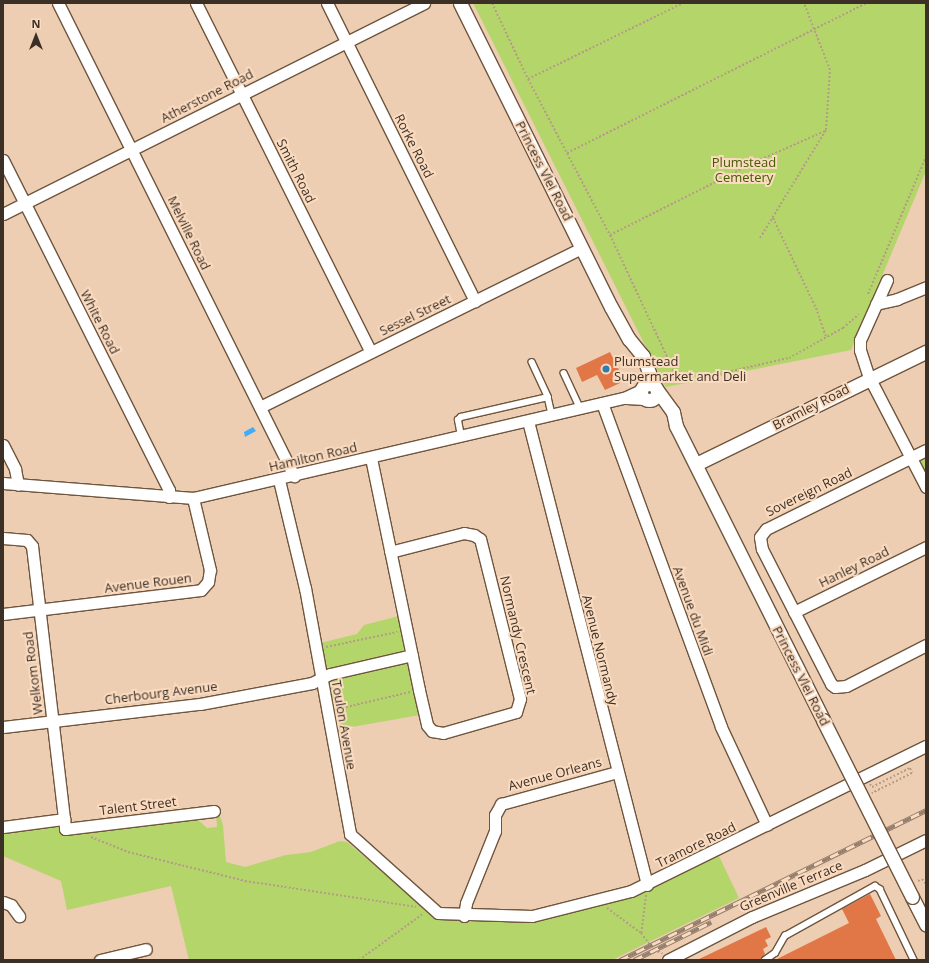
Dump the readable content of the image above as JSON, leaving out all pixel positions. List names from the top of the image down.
{
  "streets": {
    "street": [
      "Atherstone Road",
      "Rorke Road",
      "Smith Road",
      "Princess Vlei Road",
      "Melville Road",
      "Sessel Street",
      "White Road",
      "Bramley Road",
      "Hamilton Road",
      "Sovereign Road",
      "Hanley Road",
      "Avenue Rouen",
      "Avenue du Midi",
      "Normandy Crescent",
      "Avenue Normandy",
      "Welkom Road",
      "Cherbourg Avenue",
      "Toulon Avenue",
      "Avenue Orleans",
      "Talent Street",
      "Tramore Road",
      "Greenville Terrace"
    ]
  },
  "crossings": [
    ["Atherstone Road", "Rorke Road"],
    ["Atherstone Road", "Smith Road"],
    ["Atherstone Road", "Melville Road"],
    ["Atherstone Road", "White Road"],
    ["Rorke Road", "Sessel Street"],
    ["Smith Road", "Sessel Street"],
    ["Princess Vlei Road", "Sessel Street"],
    ["Princess Vlei Road", "Bramley Road"],
    ["Princess Vlei Road", "Hamilton Road"],
    ["Melville Road", "Sessel Street"],
    ["Melville Road", "Hamilton Road"],
    ["White Road", "Hamilton Road"],
    ["Hamilton Road", "Avenue Rouen"],
    ["Hamilton Road", "Avenue du Midi"],
    ["Hamilton Road", "Normandy Crescent"],
    ["Hamilton Road", "Avenue Normandy"],
    ["Hamilton Road", "Toulon Avenue"],
    ["Sovereign Road", "Hanley Road"],
    ["Avenue Rouen", "Welkom Road"],
    ["Avenue du Midi", "Tramore Road"],
    ["Avenue Normandy", "Avenue Orleans"],
    ["Avenue Normandy", "Tramore Road"],
    ["Welkom Road", "Cherbourg Avenue"],
    ["Welkom Road", "Talent Street"],
    ["Cherbourg Avenue", "Toulon Avenue"],
    ["Toulon Avenue", "Avenue Orleans"],
    ["Toulon Avenue", "Tramore Road"],
    ["Avenue Orleans", "Tramore Road"]
  ],
  "parks": ["Plumstead Cemetery"],
  "places": ["Plumstead Supermarket and Deli"],
  "north": "top"
}
